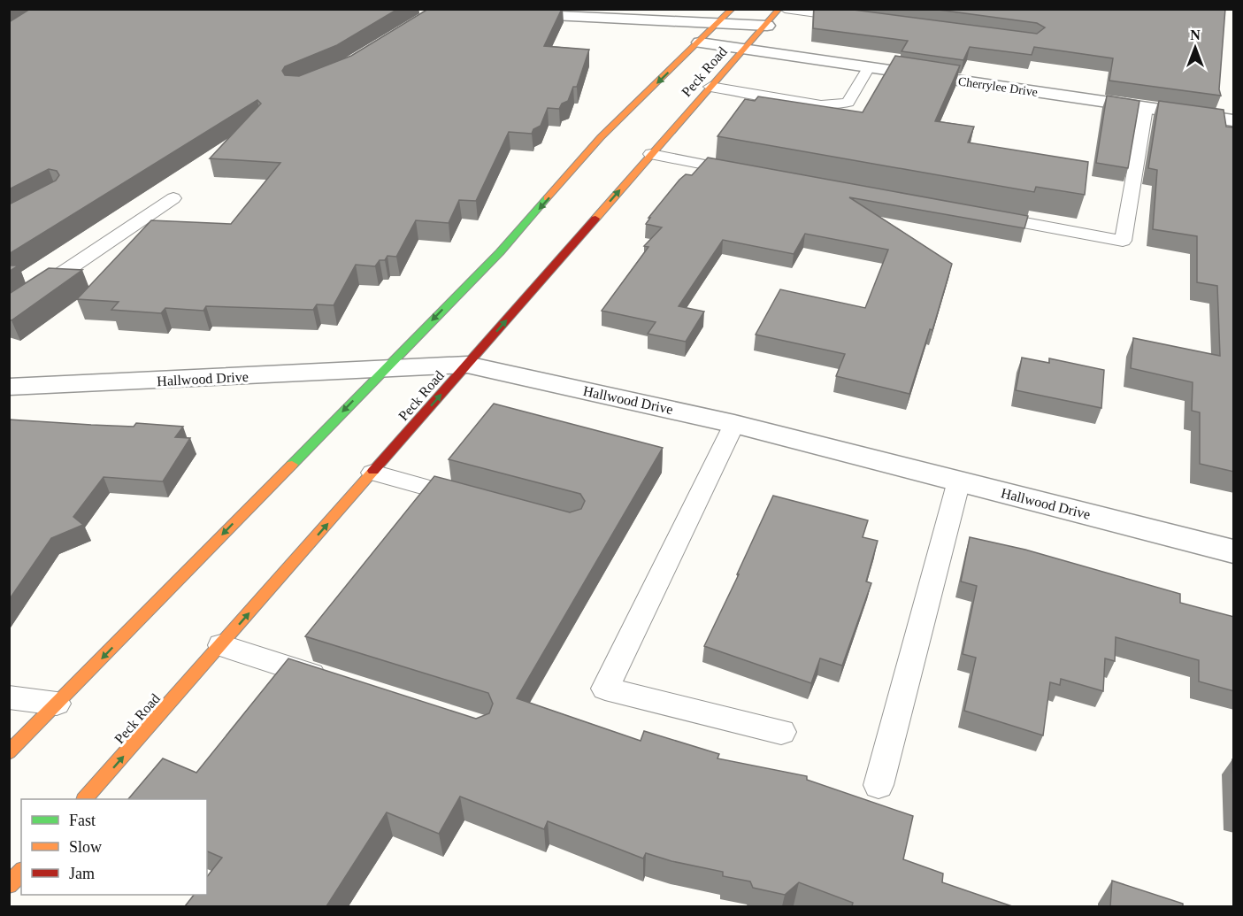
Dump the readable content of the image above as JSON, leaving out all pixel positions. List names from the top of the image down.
{
  "streets": {
    "main road": ["Peck Road"],
    "street": ["Cherrylee Drive", "Hallwood Drive"]
  },
  "crossings": [
    ["Peck Road", "Cherrylee Drive"],
    ["Peck Road", "Hallwood Drive"]
  ],
  "legend": ["Fast", "Slow", "Jam"],
  "north": "top"
}
